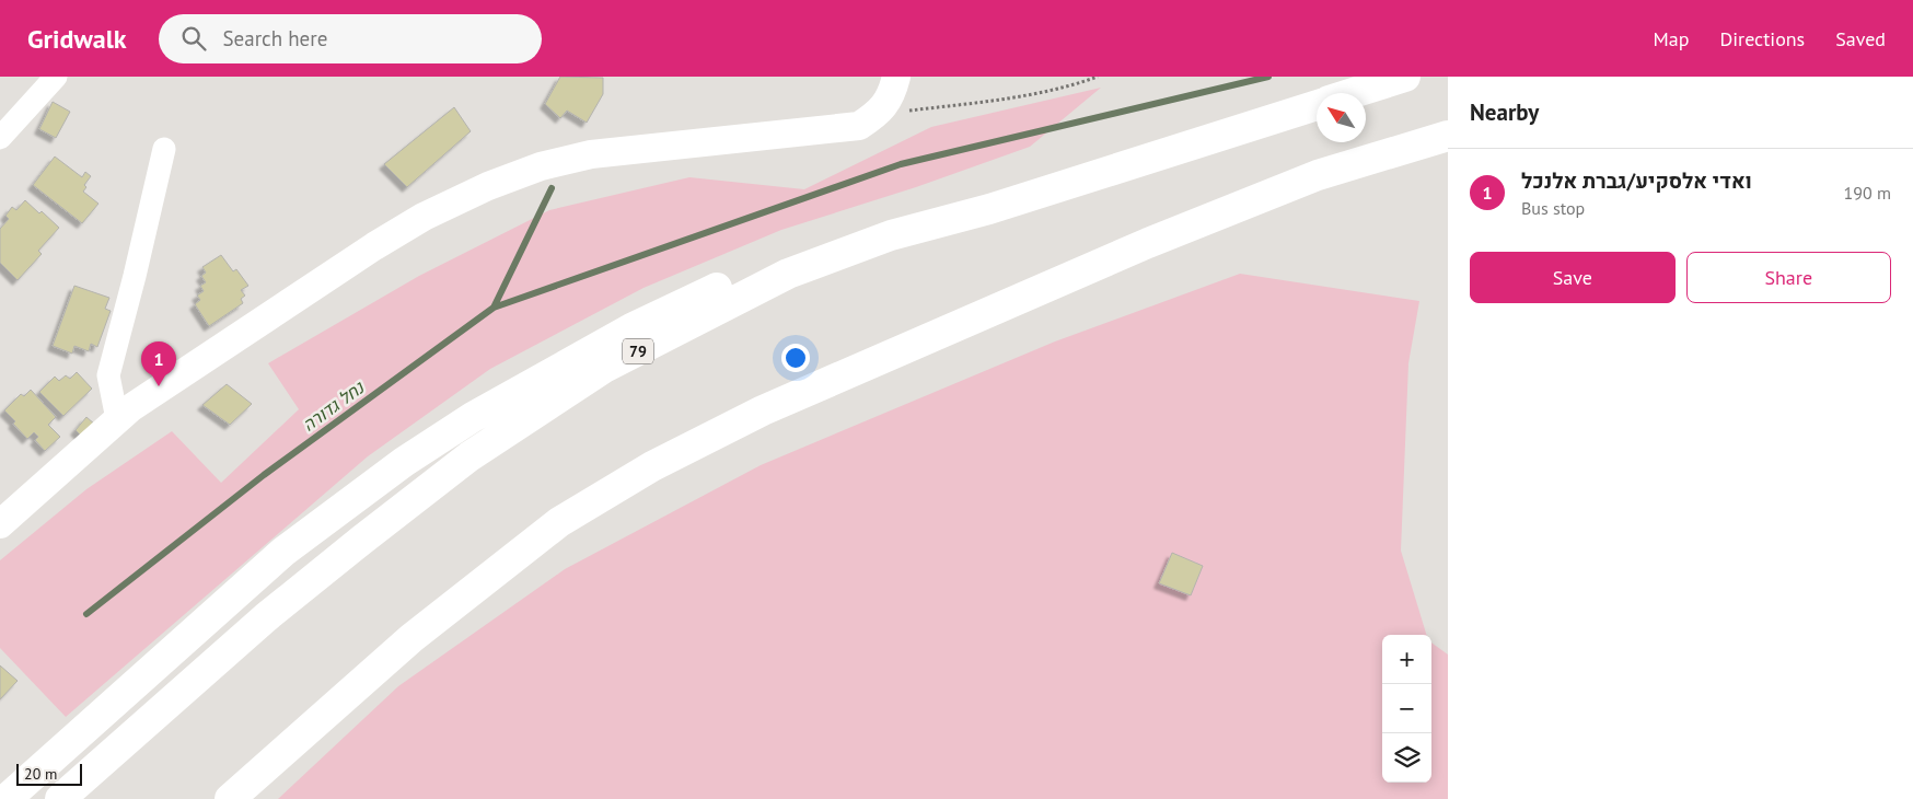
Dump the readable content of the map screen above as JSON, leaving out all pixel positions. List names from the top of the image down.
{
  "streets": {
    "highway": ["79"]
  },
  "water": ["נחל גדורה"],
  "scale_bar": "20 m",
  "north": "top left",
  "page": {
    "header": "Gridwalk",
    "search": "Search here",
    "nav": ["Map", "Directions", "Saved"],
    "heading": "Nearby",
    "list": [
      {
        "mark": "1",
        "name": "ואדי אלסקיע/גברת אלנכל",
        "note": "Bus stop",
        "value": "190 m"
      }
    ],
    "buttons": ["Save", "Share"],
    "pins": "1",
    "map_buttons": ["+", "−"],
    "scale": "20 m"
  }
}
